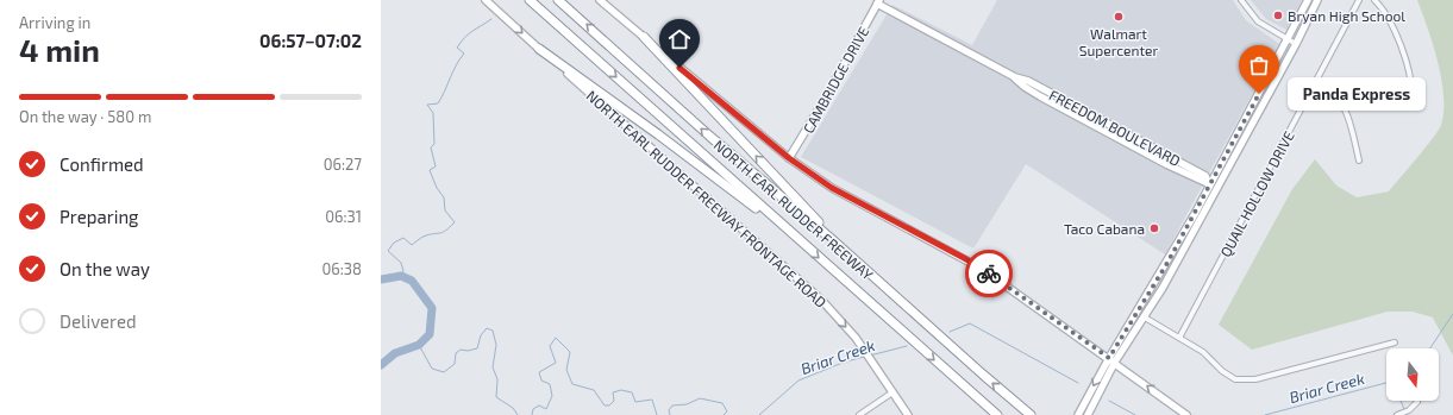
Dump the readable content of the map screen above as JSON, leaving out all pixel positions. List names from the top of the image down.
{
  "streets": {
    "highway": ["NORTH EARL RUDDER FREEWAY"],
    "main road": ["CAMBRIDGE DRIVE", "FREEDOM BOULEVARD", "NORTH EARL RUDDER FREEWAY FRONTAGE ROAD"],
    "street": ["QUAIL HOLLOW DRIVE"]
  },
  "crossings": [
    ["CAMBRIDGE DRIVE", "FREEDOM BOULEVARD"]
  ],
  "one_way": ["NORTH EARL RUDDER FREEWAY FRONTAGE ROAD"],
  "water": ["Briar Creek"],
  "places": [
    "Bryan High School",
    "Walmart Supercenter",
    "Panda Express",
    "Taco Cabana"
  ],
  "north": "bottom",
  "page": {
    "heading": ["4 min", "Arriving in", "06:57–07:02"],
    "bubble": "Panda Express",
    "bar": "On the way · 580 m",
    "list": [
      ["Confirmed", "06:27"],
      ["Preparing", "06:31"],
      ["On the way", "06:38"],
      "Delivered"
    ]
  }
}
